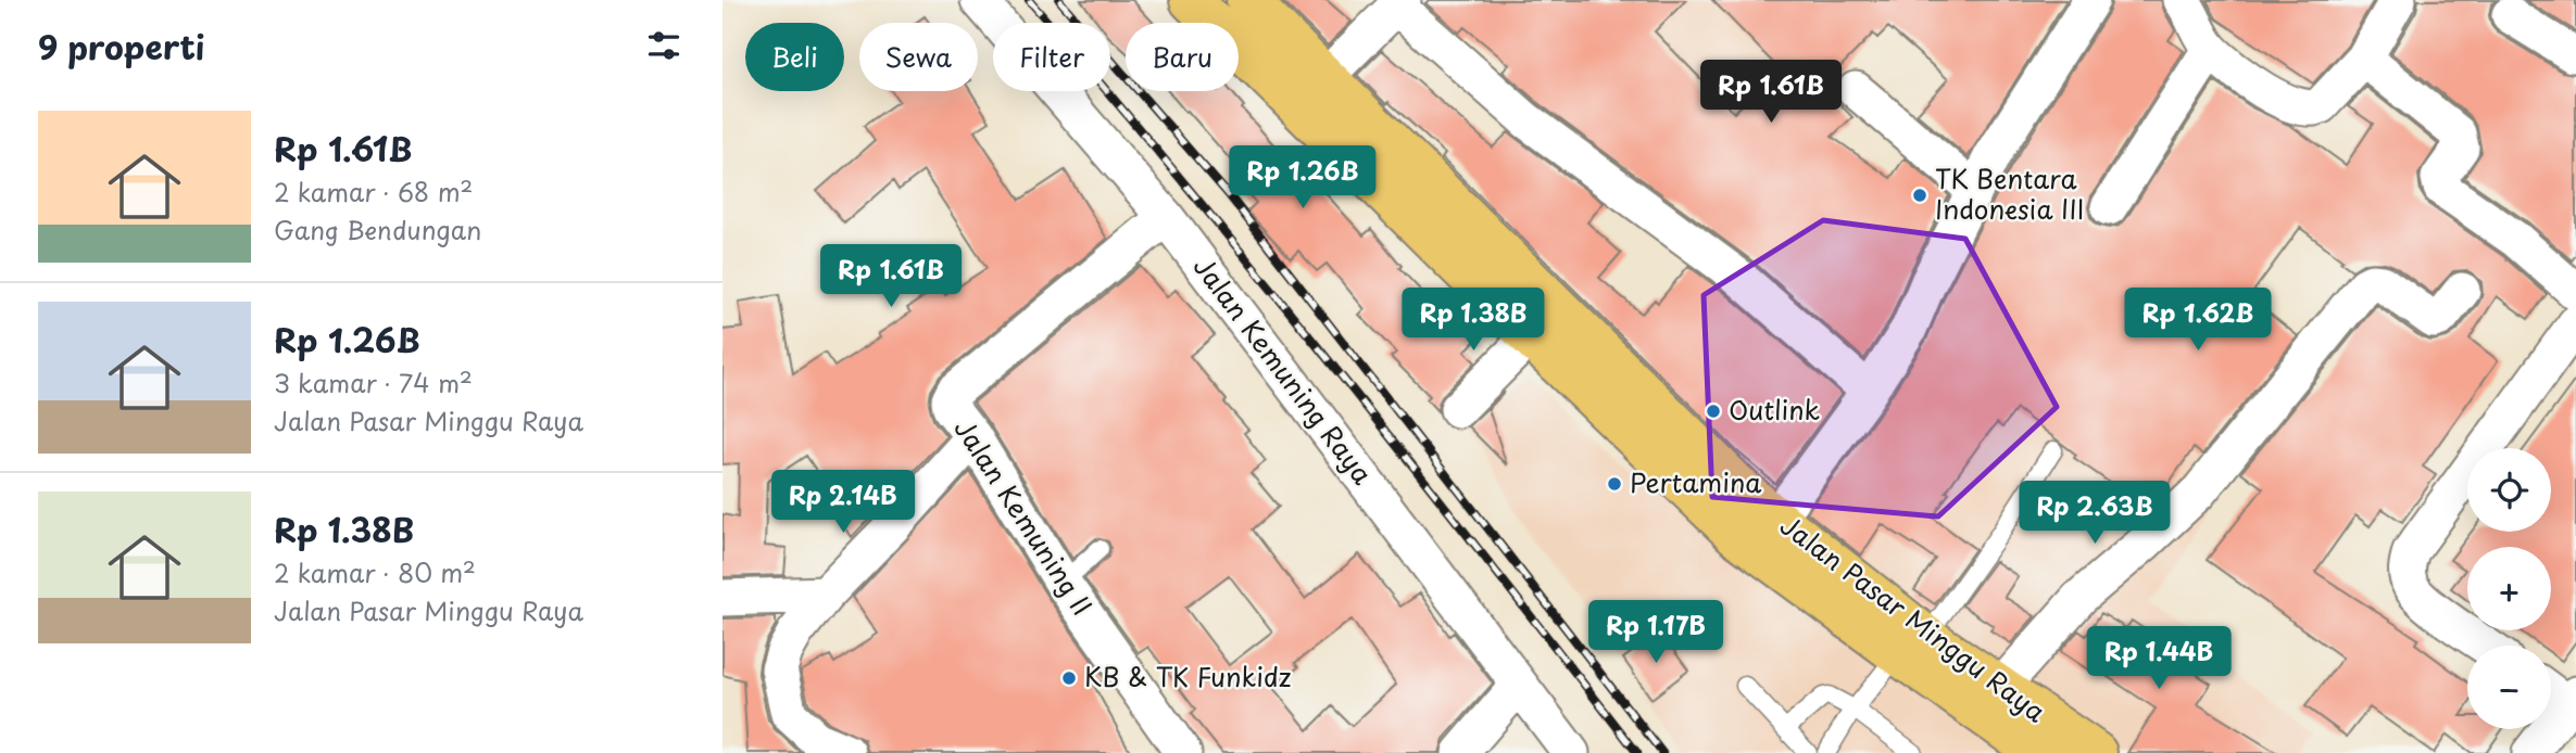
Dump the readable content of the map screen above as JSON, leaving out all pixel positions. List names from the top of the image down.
{
  "streets": {
    "main road": ["Jalan Pasar Minggu Raya"],
    "street": ["Jalan Kemuning Raya", "Jalan Kemuning II"]
  },
  "crossings": [
    ["Jalan Kemuning Raya", "Jalan Kemuning II"]
  ],
  "places": [
    "TK Bentara Indonesia III",
    "Outlink",
    "Pertamina",
    "KB & TK Funkidz"
  ],
  "page": {
    "heading": "9 properti",
    "chip": [
      "Beli",
      "Sewa",
      "Filter",
      "Baru"
    ],
    "price": [
      "Rp 1.61B",
      "Rp 1.26B",
      "Rp 1.61B",
      "Rp 1.38B",
      "Rp 1.62B",
      "Rp 2.14B",
      "Rp 2.63B",
      "Rp 1.17B",
      "Rp 1.44B"
    ],
    "list": [
      {
        "name": "Rp 1.61B",
        "note": "2 kamar · 68 m² · Gang Bendungan"
      },
      {
        "name": "Rp 1.26B",
        "note": "3 kamar · 74 m² · Jalan Pasar Minggu Raya"
      },
      {
        "name": "Rp 1.38B",
        "note": "2 kamar · 80 m² · Jalan Pasar Minggu Raya"
      }
    ],
    "map_buttons": ["+", "−"]
  }
}
